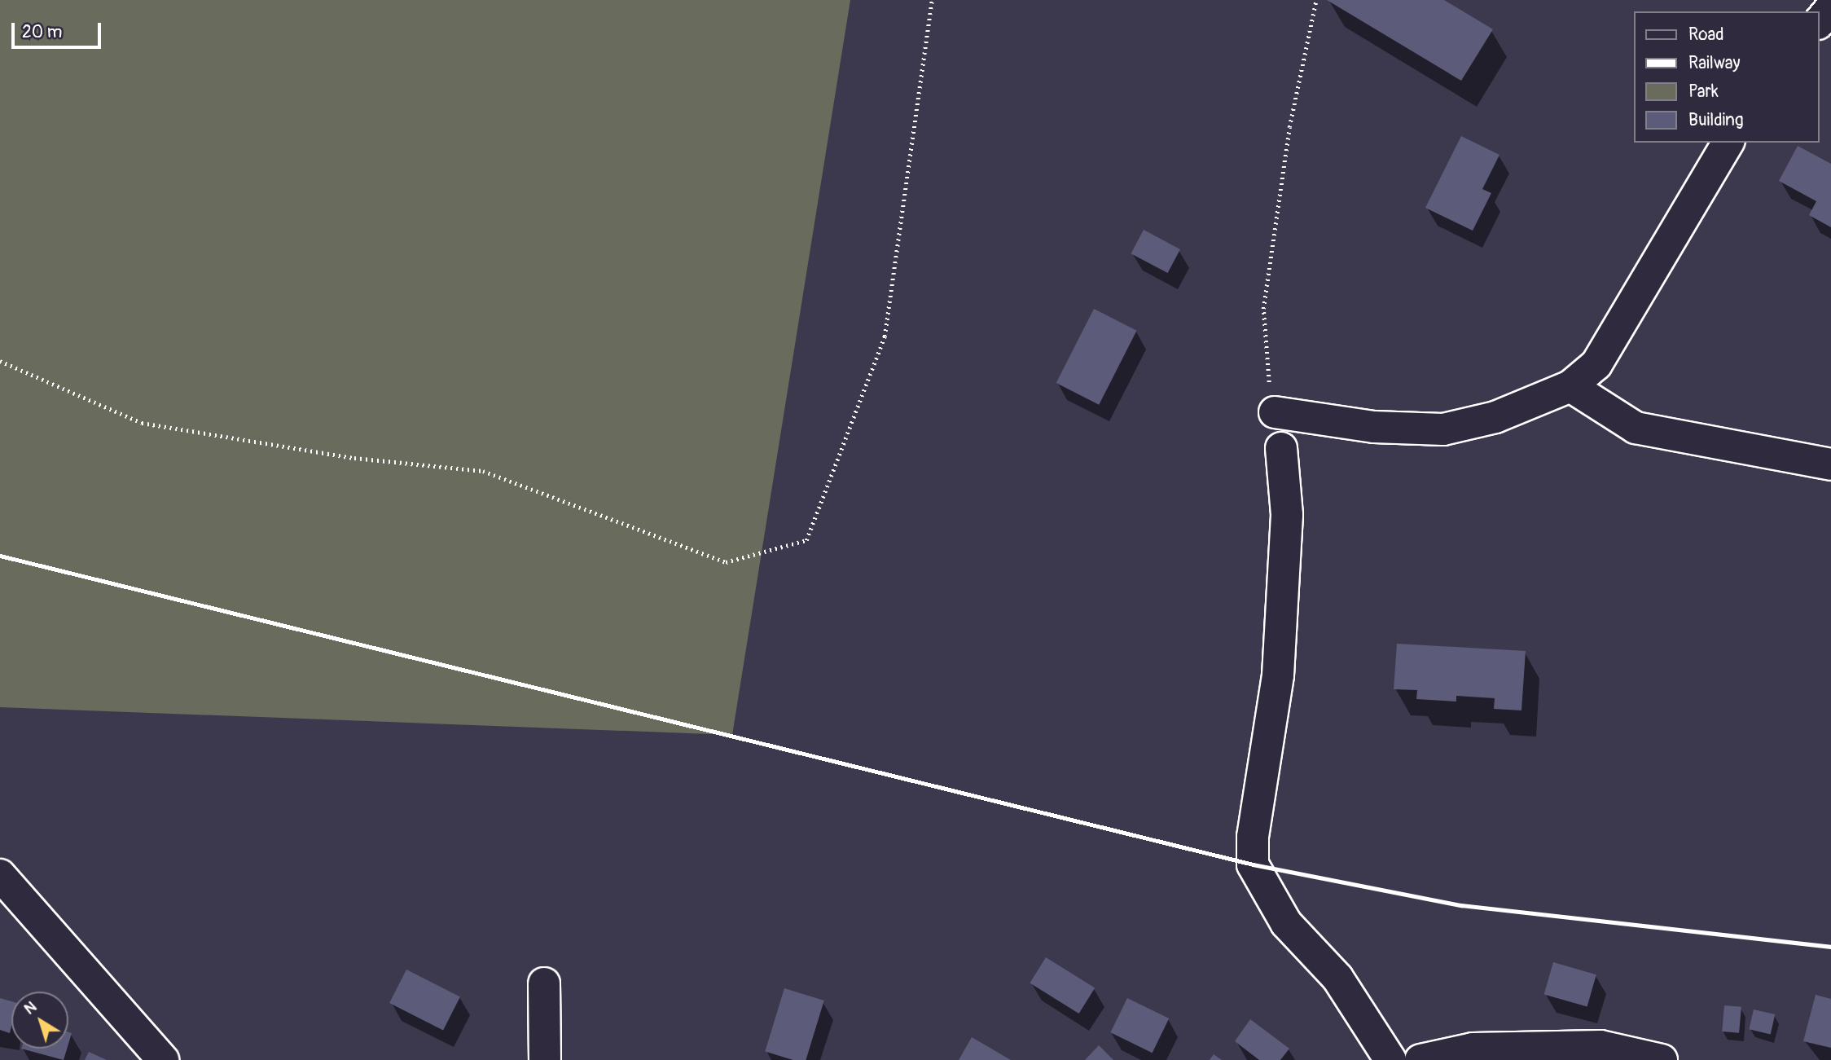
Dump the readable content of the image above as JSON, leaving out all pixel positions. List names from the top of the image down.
{
  "legend": [
    "Road",
    "Railway",
    "Park",
    "Building"
  ],
  "scale_bar": "20 m",
  "north": "top left"
}
